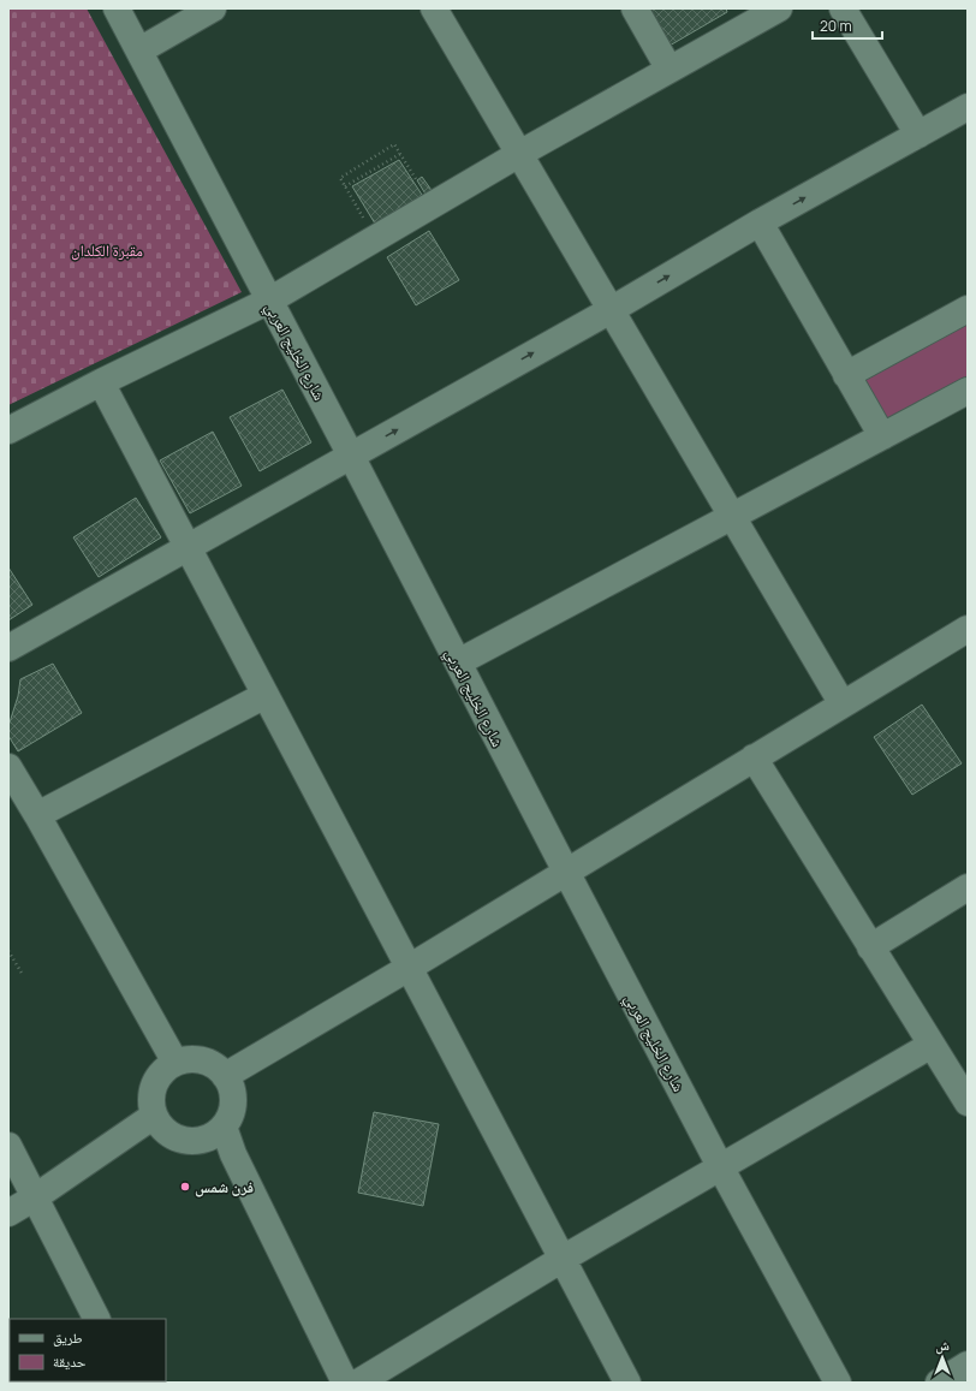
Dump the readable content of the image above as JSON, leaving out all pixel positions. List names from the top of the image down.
{
  "streets": {
    "street": ["شارع الخليج العربي"]
  },
  "parks": ["مقبرة الكلدان"],
  "places": ["فرن شمس"],
  "legend": ["طريق", "حديقة"],
  "scale_bar": "20 m",
  "north": "top"
}
